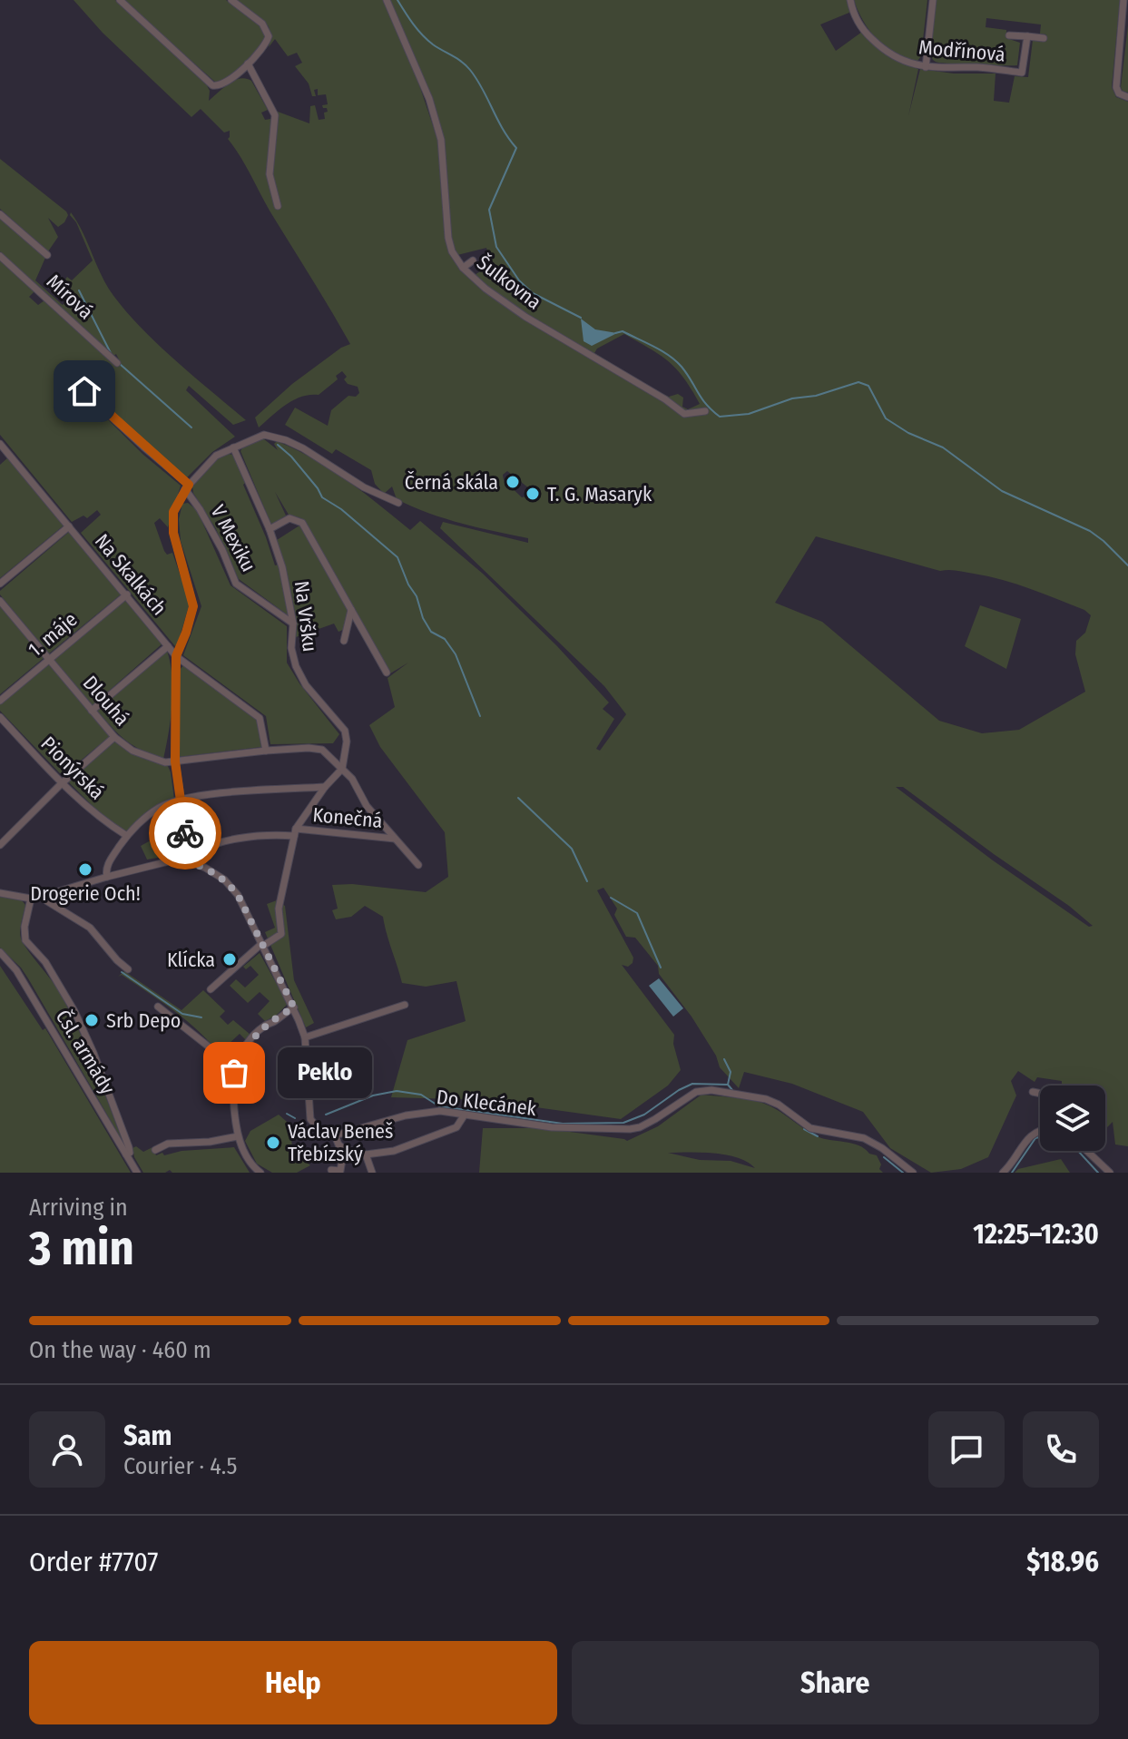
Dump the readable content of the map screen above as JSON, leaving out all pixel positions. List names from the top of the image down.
{
  "streets": {
    "street": [
      "Modřínová",
      "Šulkovna",
      "Mírová",
      "V Mexiku",
      "Na Skalkách",
      "Na Vršku",
      "1. máje",
      "Dlouhá",
      "Pionýrská",
      "Konečná",
      "Čsl. armády",
      "Do Klecánek"
    ]
  },
  "crossings": [
    ["V Mexiku", "Na Vršku"],
    ["Na Skalkách", "1. máje"],
    ["Na Skalkách", "Dlouhá"],
    ["Na Vršku", "Dlouhá"],
    ["1. máje", "Dlouhá"]
  ],
  "places": [
    "Černá skála",
    "T. G. Masaryk",
    "Drogerie Och!",
    "Klícka",
    "Srb Depo",
    "Peklo",
    "Václav Beneš Třebízský"
  ],
  "page": {
    "bubble": "Peklo",
    "heading": ["3 min", "Arriving in", "12:25–12:30"],
    "panel": [
      "Sam",
      "Courier · 4.5",
      "Order #7707",
      "$18.96"
    ],
    "bar": "On the way · 460 m",
    "buttons": ["Help", "Share"]
  }
}
